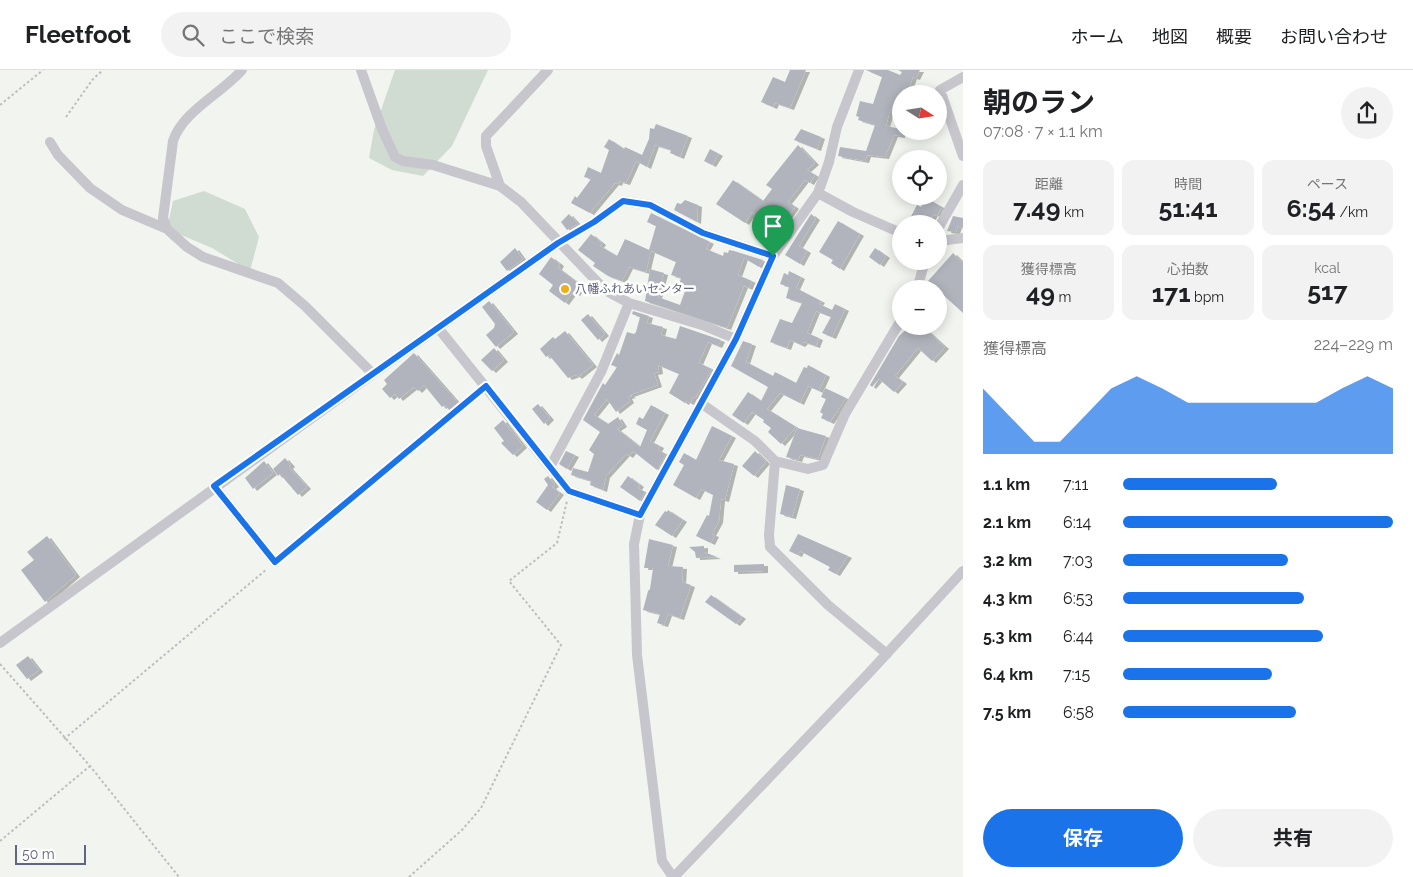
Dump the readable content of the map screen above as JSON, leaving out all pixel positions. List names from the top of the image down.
{
  "places": ["八幡ふれあいセンター"],
  "scale_bar": "50 m",
  "north": "right",
  "page": {
    "header": "Fleetfoot",
    "search": "ここで検索",
    "nav": [
      "ホーム",
      "地図",
      "概要",
      "お問い合わせ"
    ],
    "heading": ["朝のラン", "07:08 · 7 × 1.1 km"],
    "map_buttons": ["+", "−"],
    "stats": [
      ["距離", "7.49 km"],
      ["時間", "51:41"],
      ["ペース", "6:54 /km"],
      ["獲得標高", "49 m"],
      ["心拍数", "171 bpm"],
      ["kcal", "517"]
    ],
    "chart": ["獲得標高", "224–229 m"],
    "list": [
      {
        "name": "1.1 km",
        "note": "7:11"
      },
      {
        "name": "2.1 km",
        "note": "6:14"
      },
      {
        "name": "3.2 km",
        "note": "7:03"
      },
      {
        "name": "4.3 km",
        "note": "6:53"
      },
      {
        "name": "5.3 km",
        "note": "6:44"
      },
      {
        "name": "6.4 km",
        "note": "7:15"
      },
      {
        "name": "7.5 km",
        "note": "6:58"
      }
    ],
    "buttons": ["保存", "共有"],
    "scale": "50 m"
  }
}
